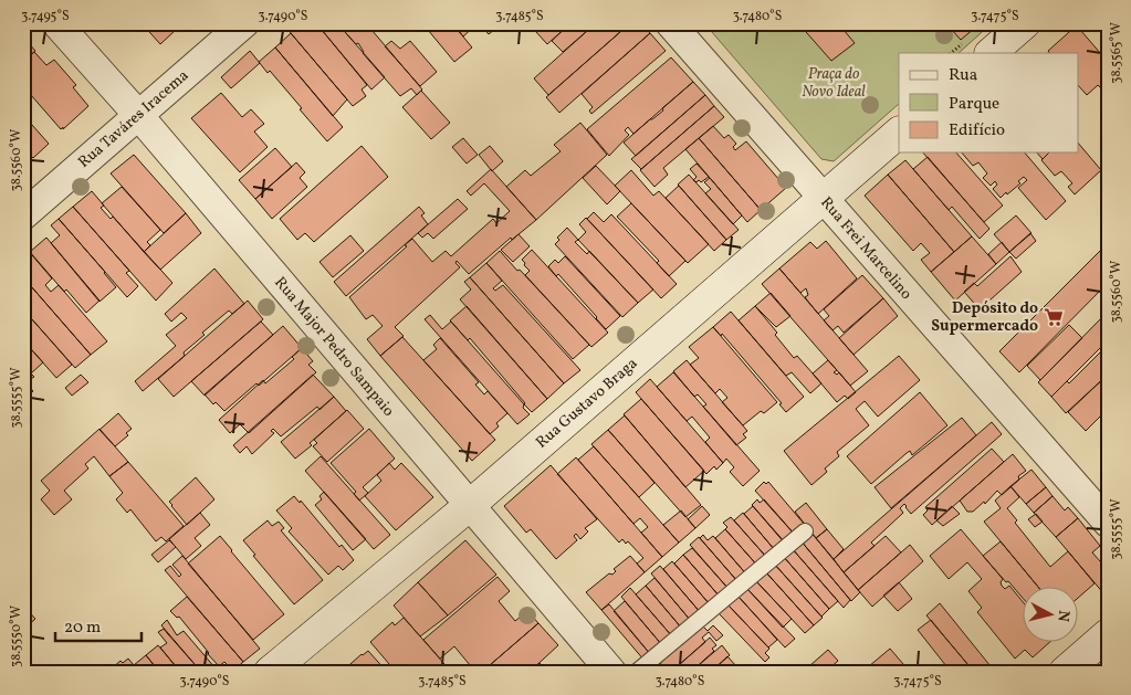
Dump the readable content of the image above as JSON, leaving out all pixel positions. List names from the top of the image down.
{
  "streets": {
    "street": [
      "Rua Taváres Iracema",
      "Rua Frei Marcelino",
      "Rua Major Pedro Sampaio",
      "Rua Gustavo Braga"
    ]
  },
  "crossings": [
    ["Rua Taváres Iracema", "Rua Major Pedro Sampaio"],
    ["Rua Frei Marcelino", "Rua Gustavo Braga"],
    ["Rua Major Pedro Sampaio", "Rua Gustavo Braga"]
  ],
  "parks": ["Praça do Novo Ideal"],
  "places": {
    "supermarket": ["Depósito do Supermercado"]
  },
  "legend": ["Rua", "Parque", "Edifício"],
  "scale_bar": "20 m",
  "north": "right",
  "coordinates": [
    "3.7495°S",
    "3.7490°S",
    "3.7485°S",
    "3.7480°S",
    "3.7475°S",
    "38.5565°W",
    "38.5560°W",
    "38.5555°W",
    "38.5550°W"
  ]
}
